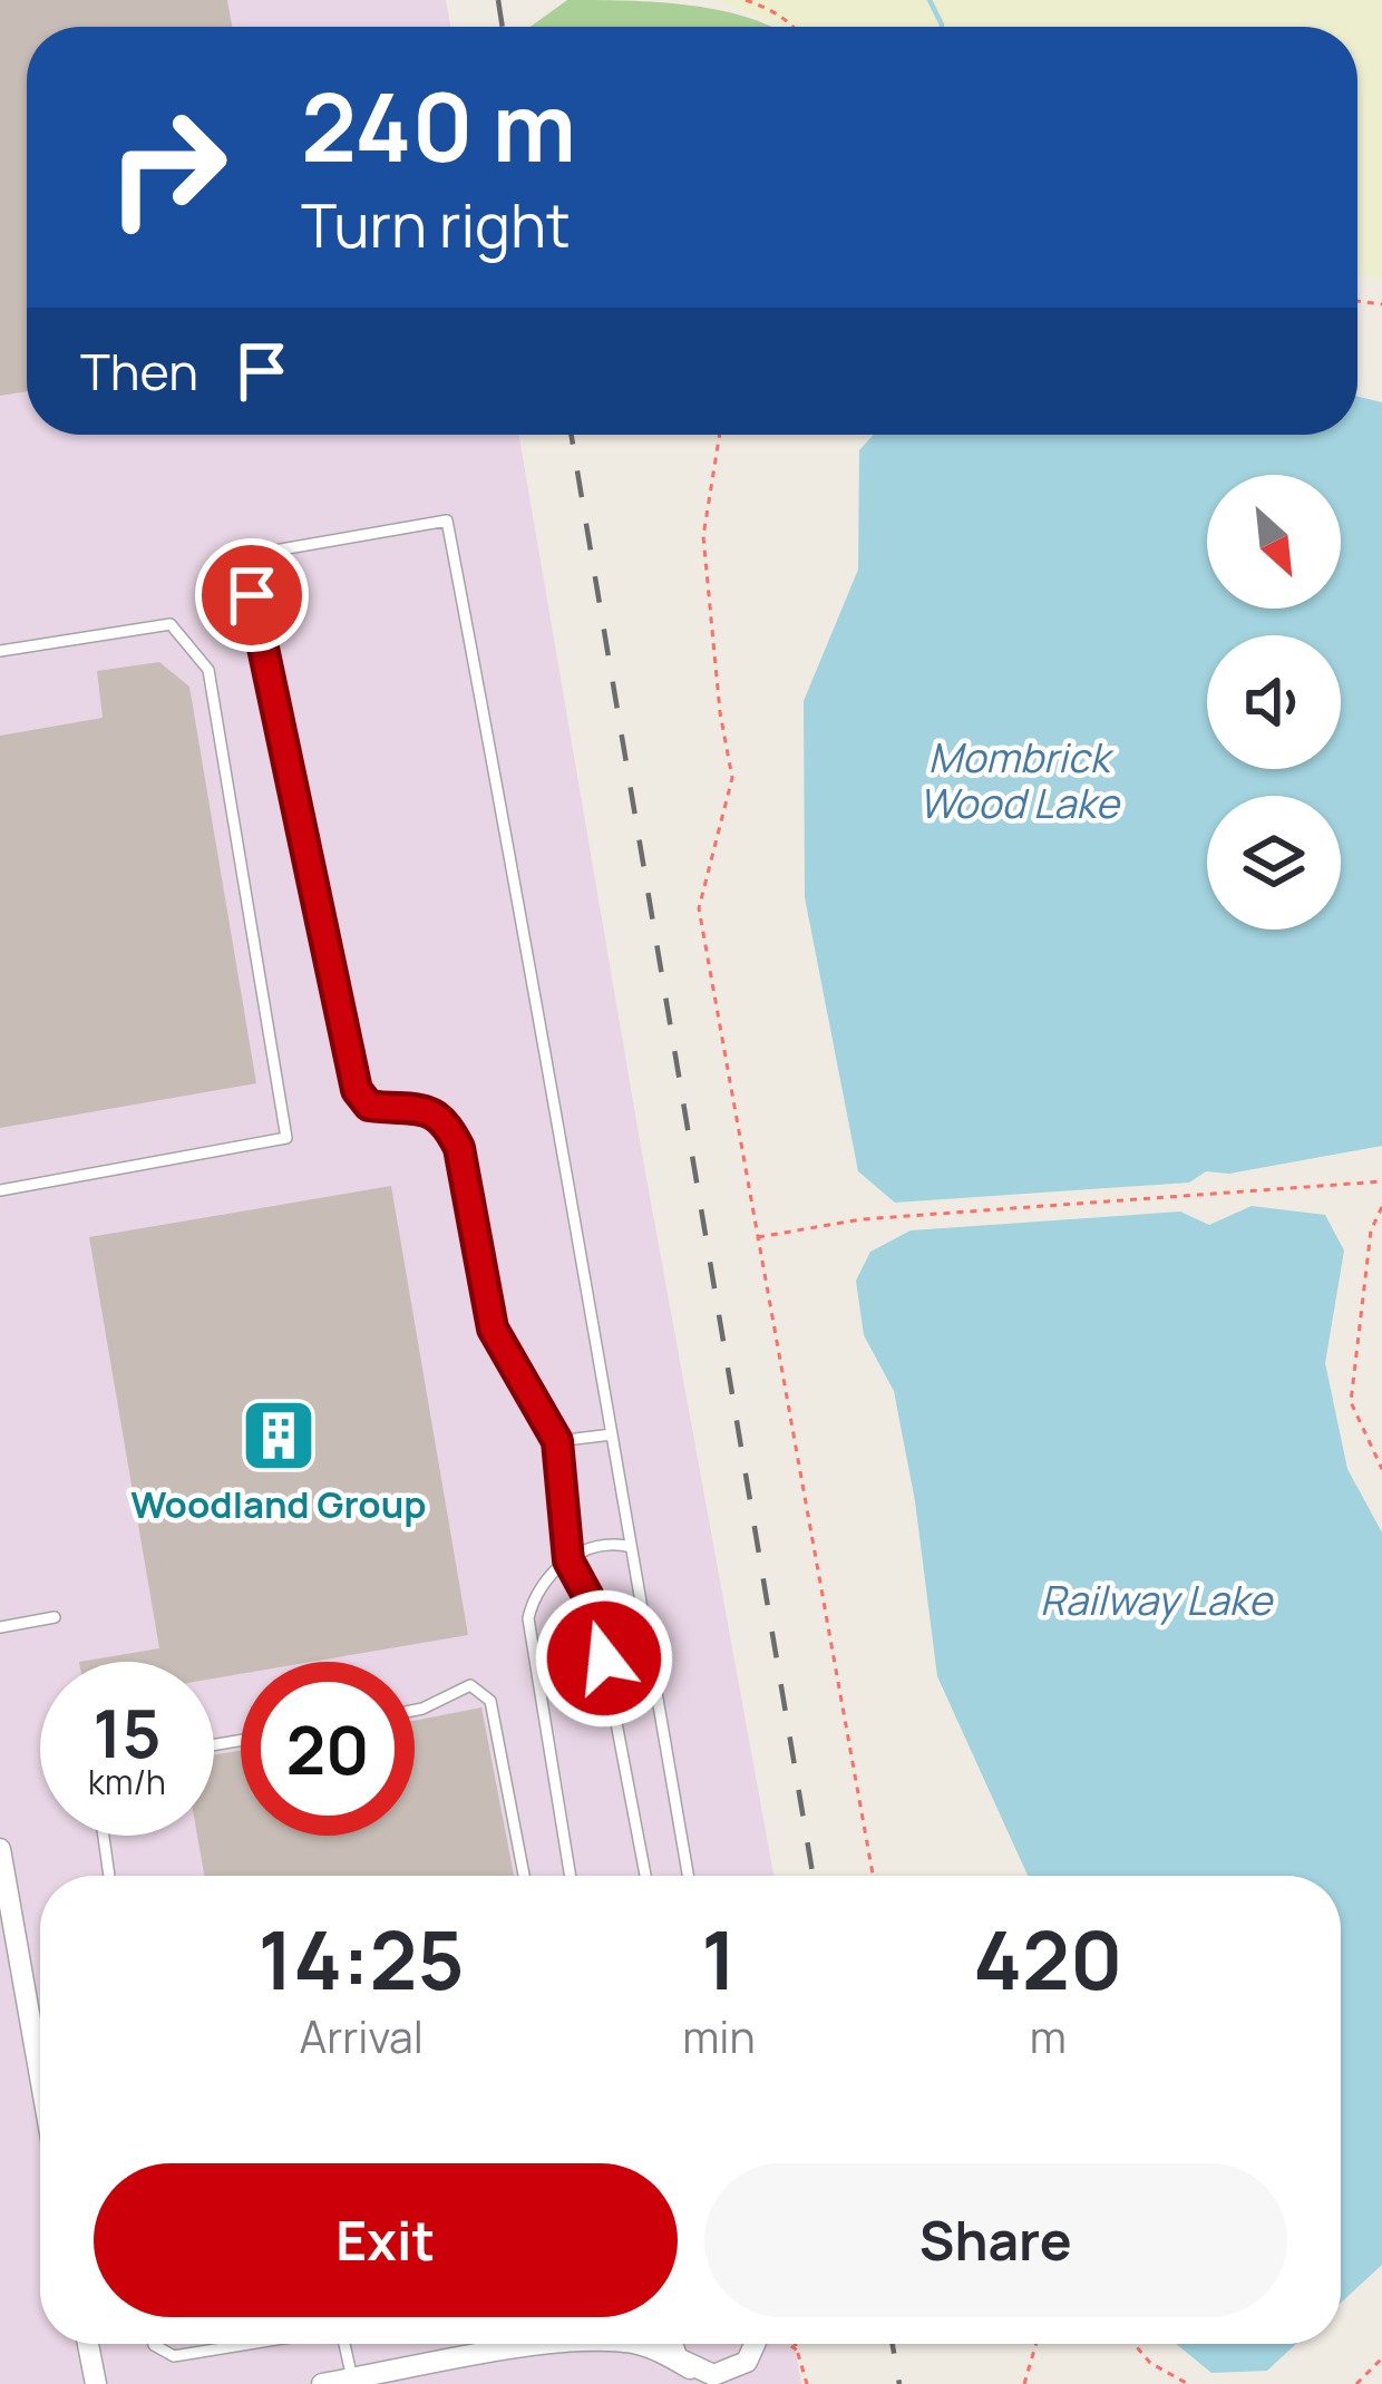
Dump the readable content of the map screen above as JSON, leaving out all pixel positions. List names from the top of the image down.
{
  "water": ["Mombrick Wood Lake", "Railway Lake"],
  "places": {
    "building": ["Woodland Group"]
  },
  "north": "bottom right",
  "page": {
    "turn": ["240 m", "Turn right"],
    "then": "Then",
    "speed": "15 km/h",
    "limit": "20",
    "eta": [
      "14:25",
      "Arrival",
      "1",
      "min",
      "420",
      "m"
    ],
    "buttons": ["Exit", "Share"]
  }
}
